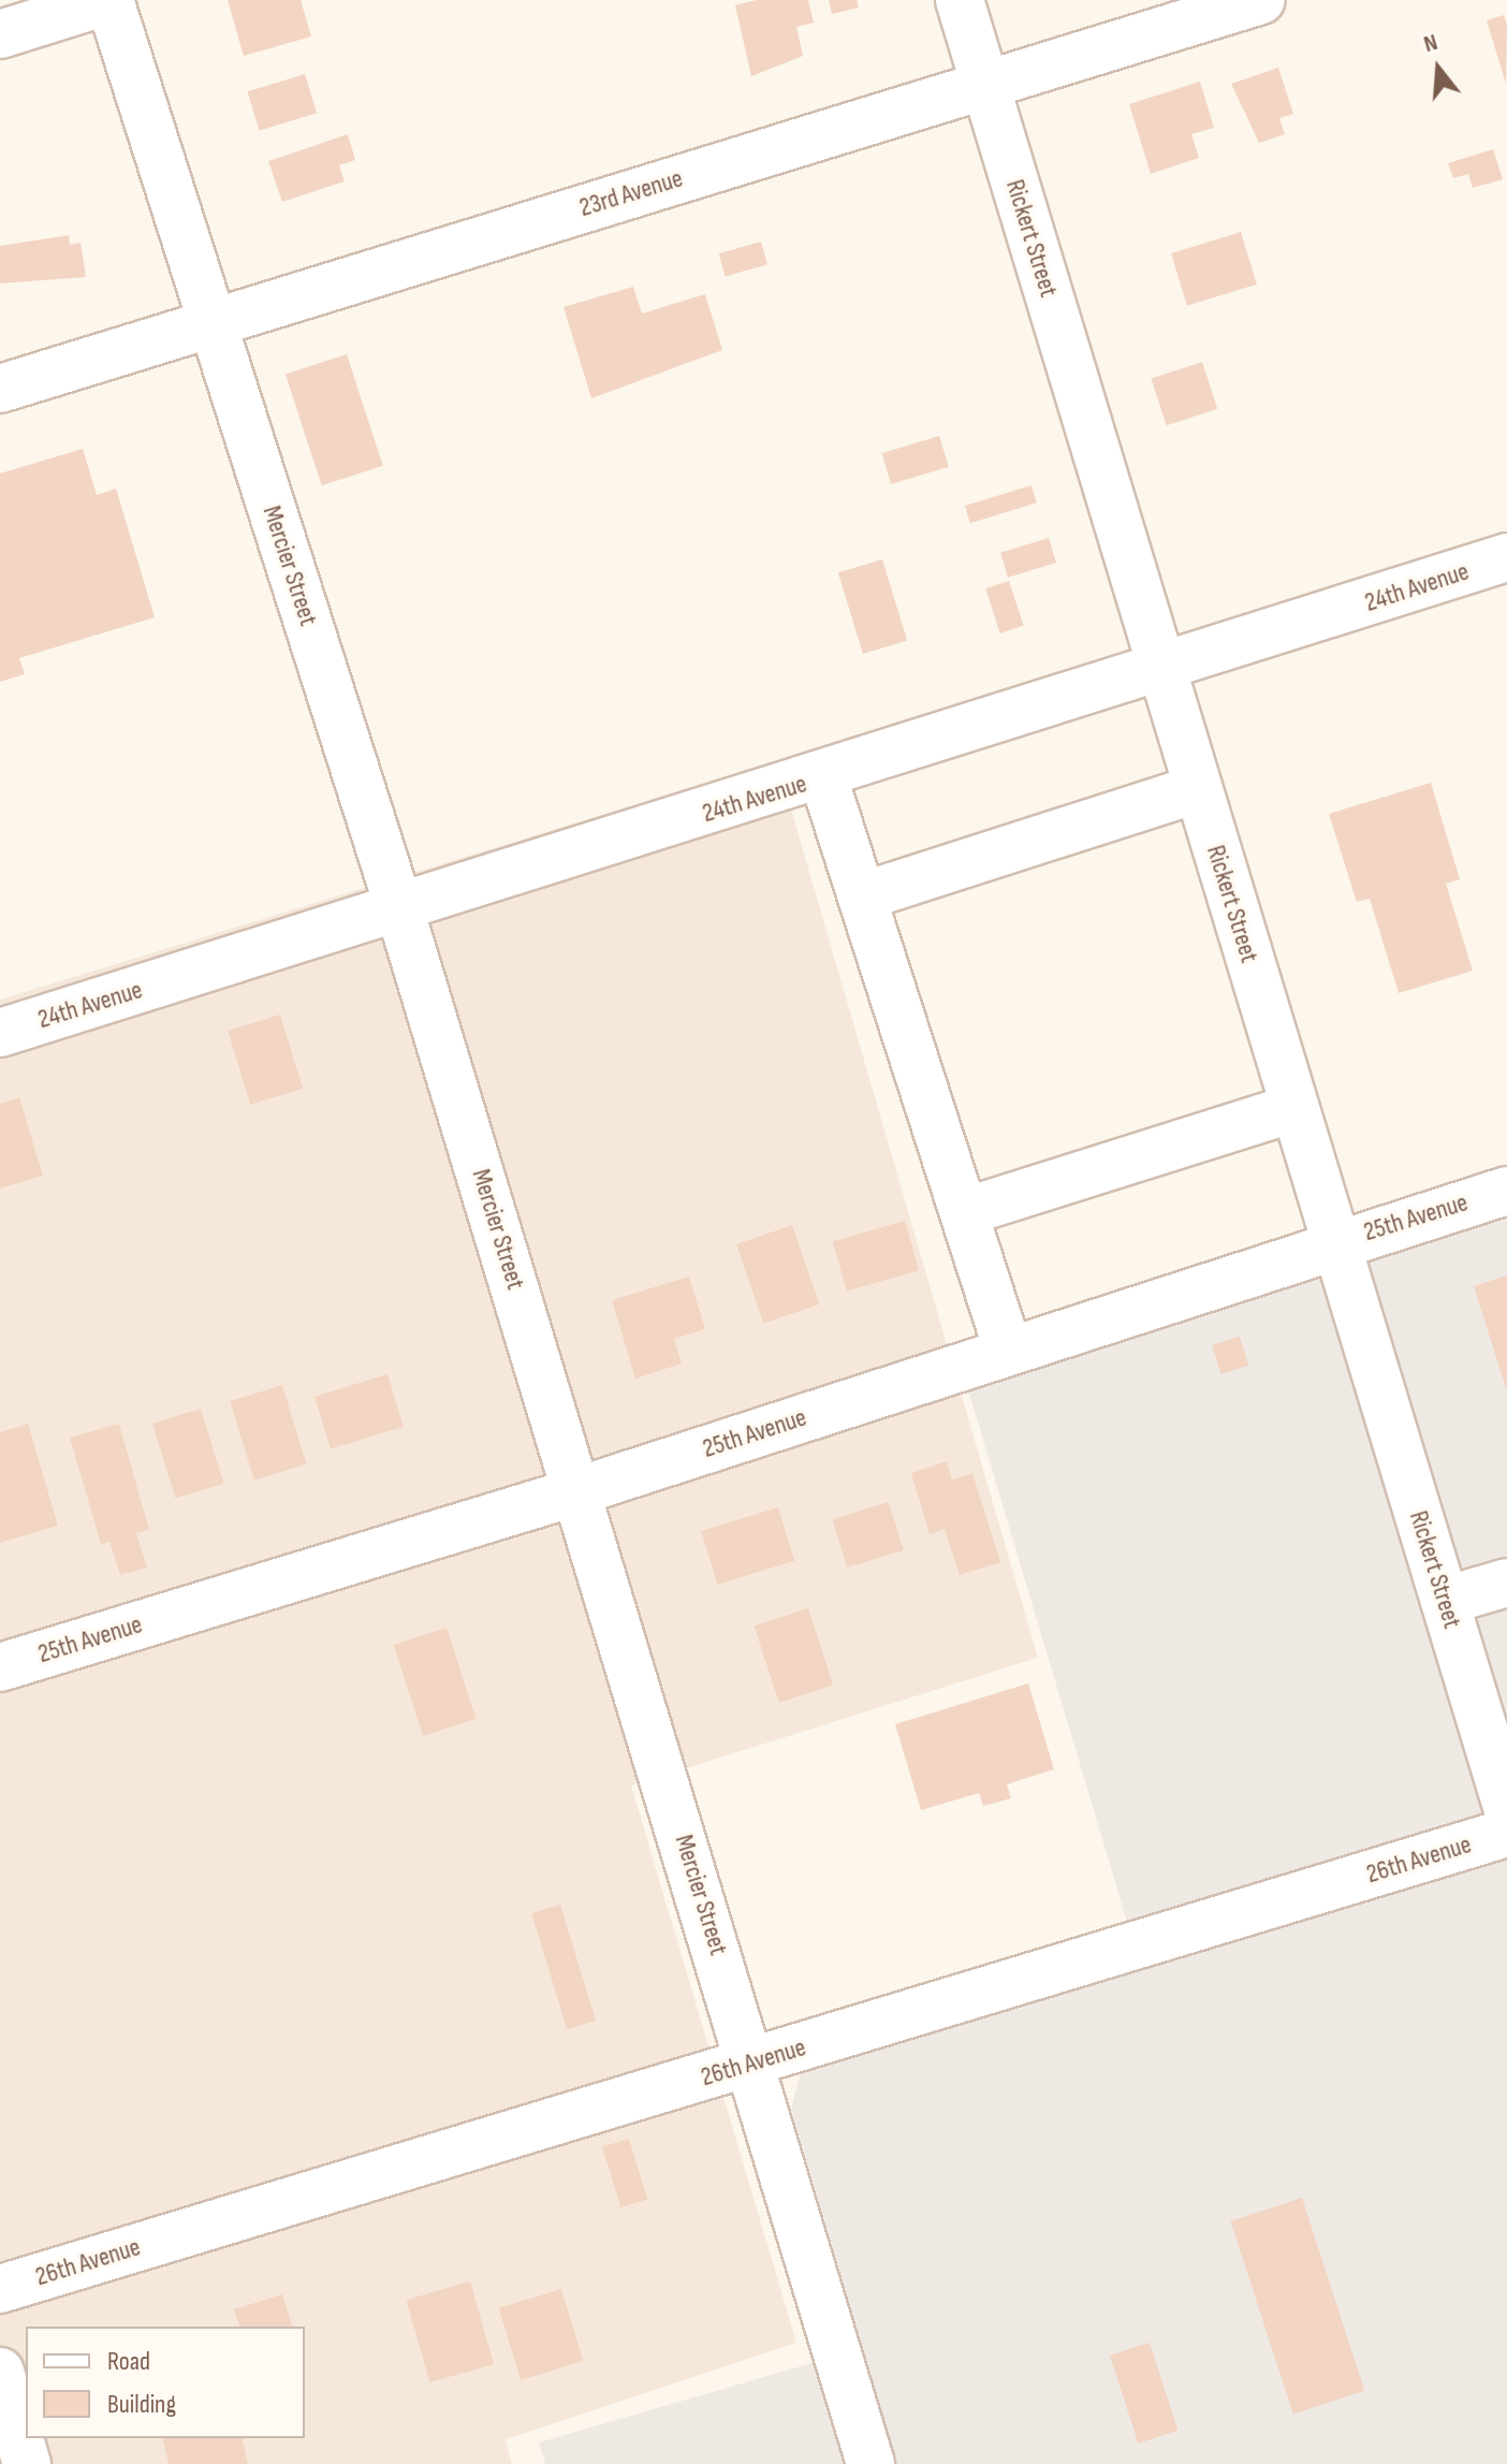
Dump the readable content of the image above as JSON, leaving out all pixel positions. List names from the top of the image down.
{
  "streets": {
    "street": [
      "23rd Avenue",
      "Rickert Street",
      "Mercier Street",
      "24th Avenue",
      "25th Avenue",
      "26th Avenue"
    ]
  },
  "crossings": [
    ["23rd Avenue", "Rickert Street"],
    ["23rd Avenue", "Mercier Street"],
    ["Rickert Street", "24th Avenue"],
    ["Rickert Street", "25th Avenue"],
    ["Mercier Street", "24th Avenue"],
    ["Mercier Street", "25th Avenue"],
    ["Mercier Street", "26th Avenue"]
  ],
  "legend": ["Road", "Building"],
  "north": "top"
}
